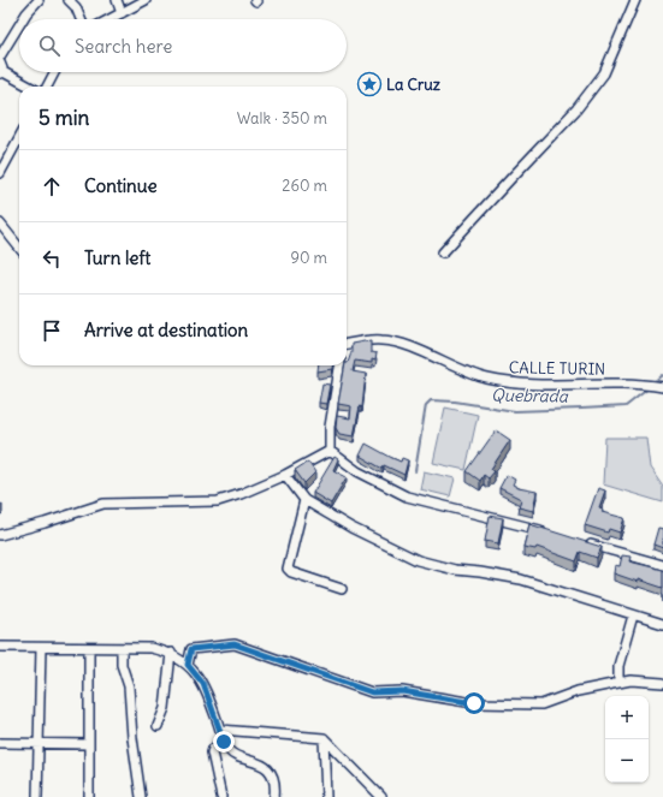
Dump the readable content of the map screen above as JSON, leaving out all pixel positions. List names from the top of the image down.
{
  "streets": {
    "street": ["CALLE TURIN"]
  },
  "water": ["Quebrada"],
  "places": {
    "place": ["La Cruz"]
  },
  "page": {
    "search": "Search here",
    "heading": ["5 min", "Walk · 350 m"],
    "list": [
      ["Continue", "260 m"],
      ["Turn left", "90 m"],
      "Arrive at destination"
    ],
    "map_buttons": ["+", "−"]
  }
}
